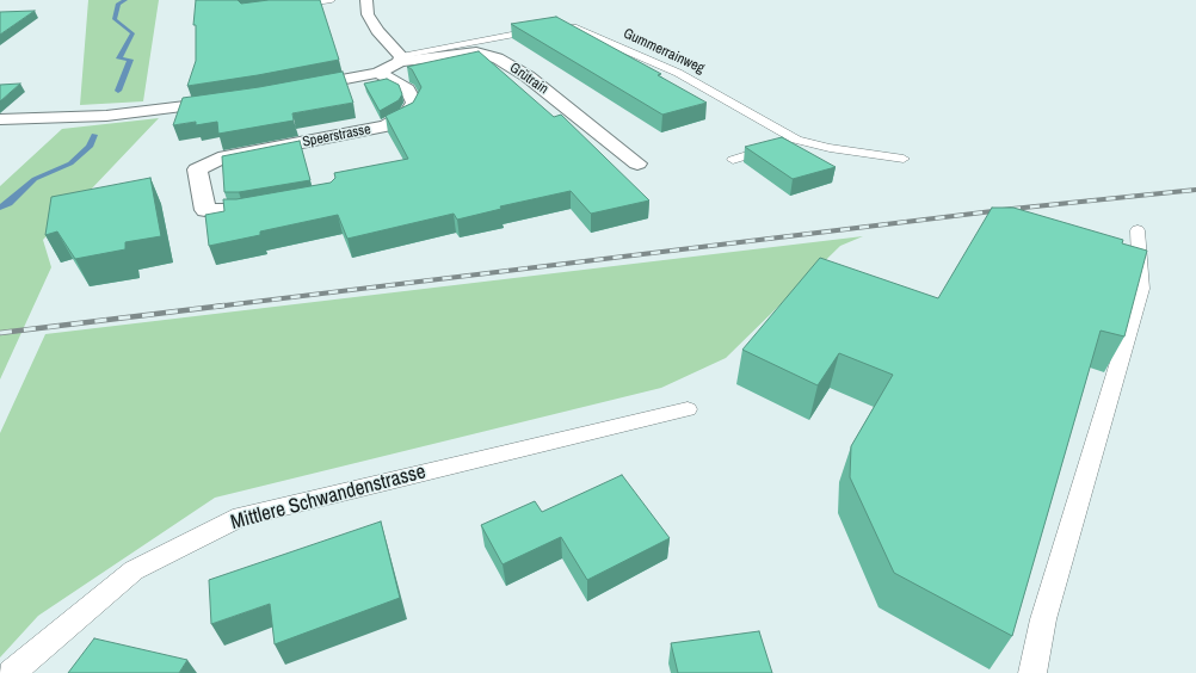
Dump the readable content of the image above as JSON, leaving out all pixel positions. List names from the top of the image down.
{
  "streets": {
    "street": ["Grütrain", "Speerstrasse"],
    "lane": ["Gummerrainweg", "Mittlere Schwandenstrasse"]
  },
  "crossings": [
    ["Gummerrainweg", "Grütrain"]
  ]
}
